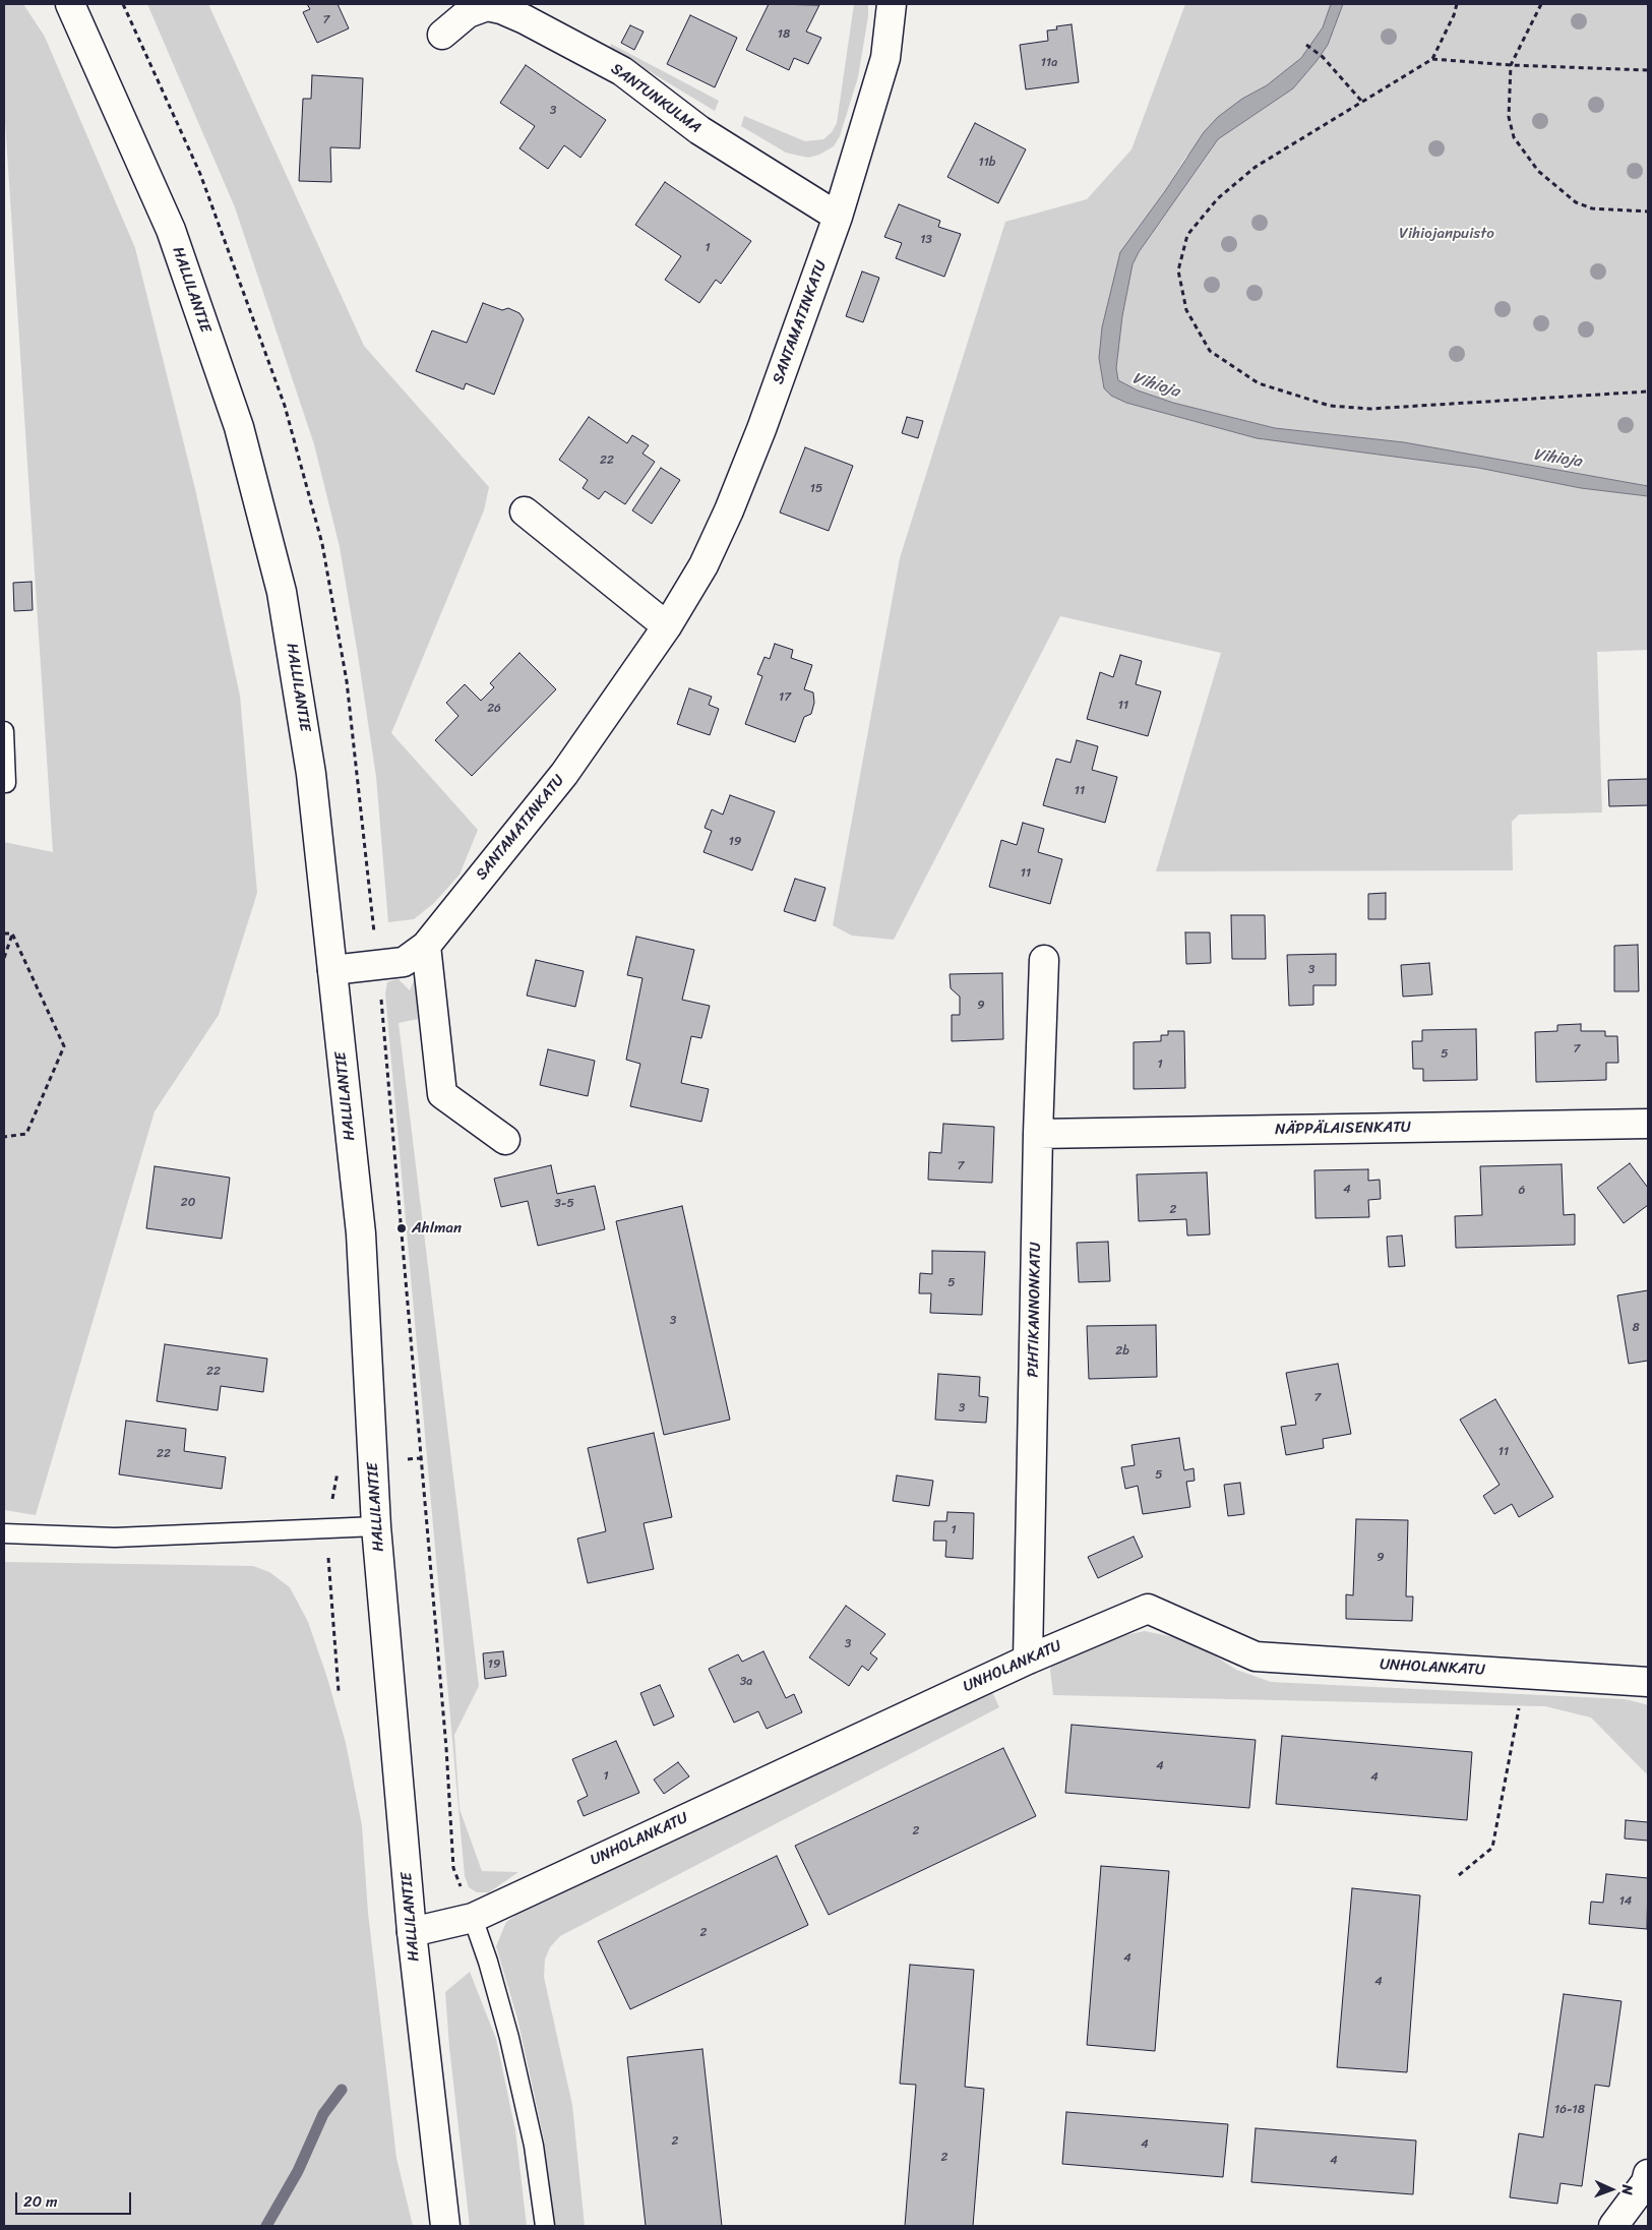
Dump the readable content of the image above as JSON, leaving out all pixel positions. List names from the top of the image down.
{
  "streets": {
    "street": [
      "SANTUNKULMA",
      "HALLILANTIE",
      "SANTAMATINKATU",
      "NÄPPÄLAISENKATU",
      "PIHTIKANNONKATU",
      "UNHOLANKATU"
    ]
  },
  "crossings": [
    ["SANTUNKULMA", "SANTAMATINKATU"],
    ["HALLILANTIE", "SANTAMATINKATU"],
    ["HALLILANTIE", "UNHOLANKATU"],
    ["NÄPPÄLAISENKATU", "PIHTIKANNONKATU"],
    ["PIHTIKANNONKATU", "UNHOLANKATU"]
  ],
  "water": ["Vihioja"],
  "parks": ["Vihiojanpuisto"],
  "places": ["Ahlman"],
  "house_numbers": [
    "7",
    "18",
    "11a",
    "3",
    "11b",
    "13",
    "1",
    "22",
    "15",
    "17",
    "11",
    "26",
    "11",
    "19",
    "11",
    "3",
    "9",
    "7",
    "5",
    "1",
    "7",
    "4",
    "6",
    "20",
    "3-5",
    "2",
    "5",
    "3",
    "8",
    "2b",
    "22",
    "7",
    "3",
    "11",
    "22",
    "5",
    "1",
    "9",
    "3",
    "19",
    "3a",
    "4",
    "1",
    "4",
    "2",
    "14",
    "2",
    "4",
    "4",
    "16-18",
    "2",
    "4",
    "2",
    "4"
  ],
  "scale_bar": "20 m",
  "north": "right"
}
